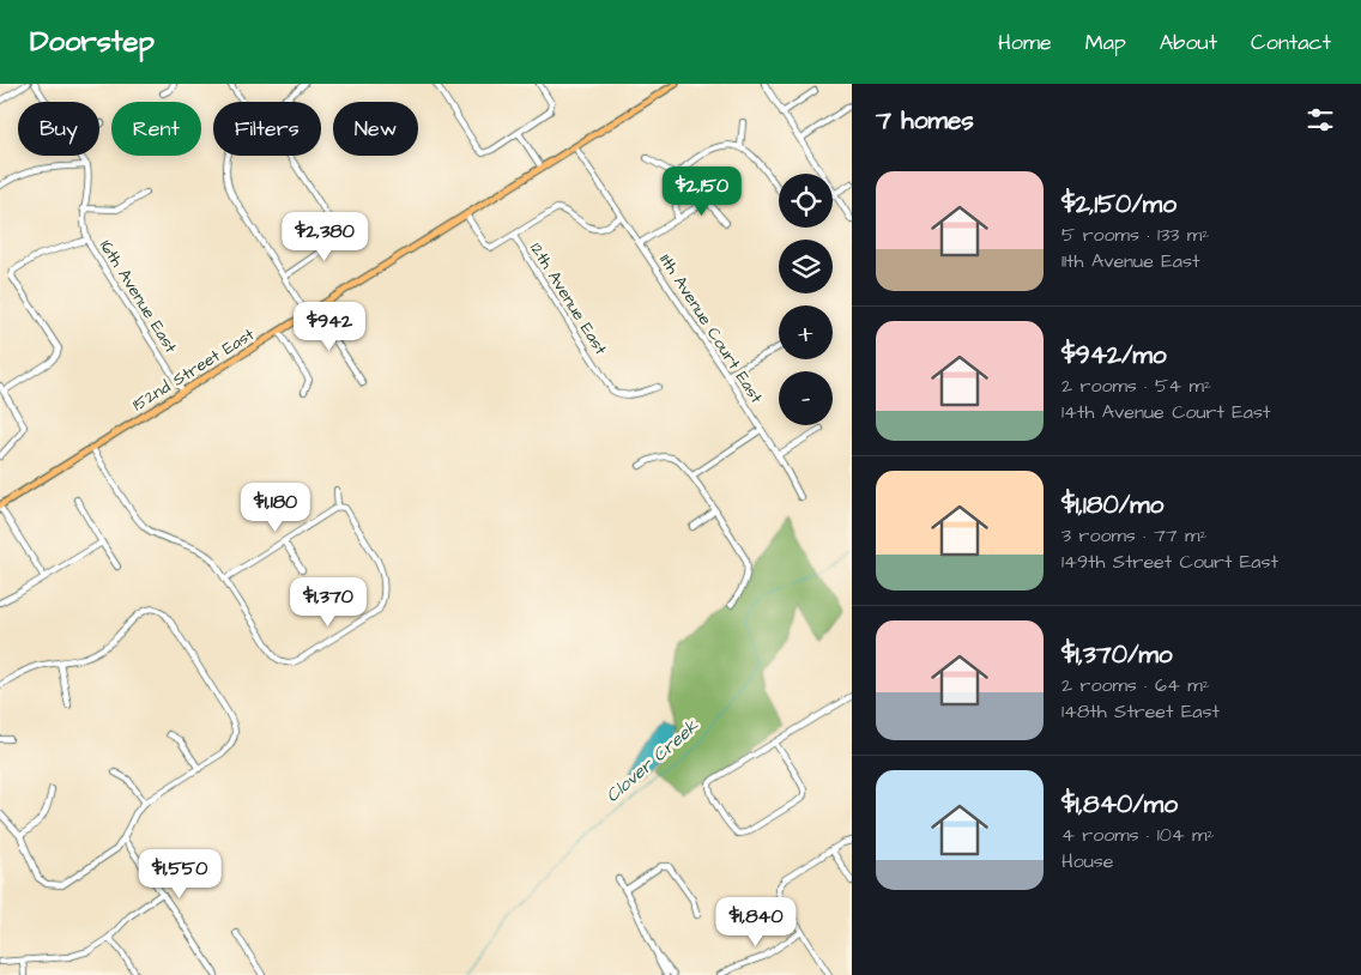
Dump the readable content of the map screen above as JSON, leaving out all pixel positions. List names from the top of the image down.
{
  "streets": {
    "main road": ["152nd Street East"],
    "street": ["16th Avenue East", "12th Avenue East", "11th Avenue Court East"]
  },
  "crossings": [
    ["16th Avenue East", "152nd Street East"],
    ["12th Avenue East", "152nd Street East"],
    ["11th Avenue Court East", "152nd Street East"]
  ],
  "water": ["Clover Creek"],
  "page": {
    "header": "Doorstep",
    "nav": [
      "Home",
      "Map",
      "About",
      "Contact"
    ],
    "heading": "7 homes",
    "chip": [
      "Buy",
      "Rent",
      "Filters",
      "New"
    ],
    "list": [
      {
        "name": "$2,150/mo",
        "note": "5 rooms · 133 m² · 11th Avenue East"
      },
      {
        "name": "$942/mo",
        "note": "2 rooms · 54 m² · 14th Avenue Court East"
      },
      {
        "name": "$1,180/mo",
        "note": "3 rooms · 77 m² · 149th Street Court East"
      },
      {
        "name": "$1,370/mo",
        "note": "2 rooms · 64 m² · 148th Street East"
      },
      {
        "name": "$1,840/mo",
        "note": "4 rooms · 104 m² · House"
      }
    ],
    "price": [
      "$2,150",
      "$2,380",
      "$942",
      "$1,180",
      "$1,370",
      "$1,550",
      "$1,840"
    ],
    "map_buttons": ["+", "−"]
  }
}
